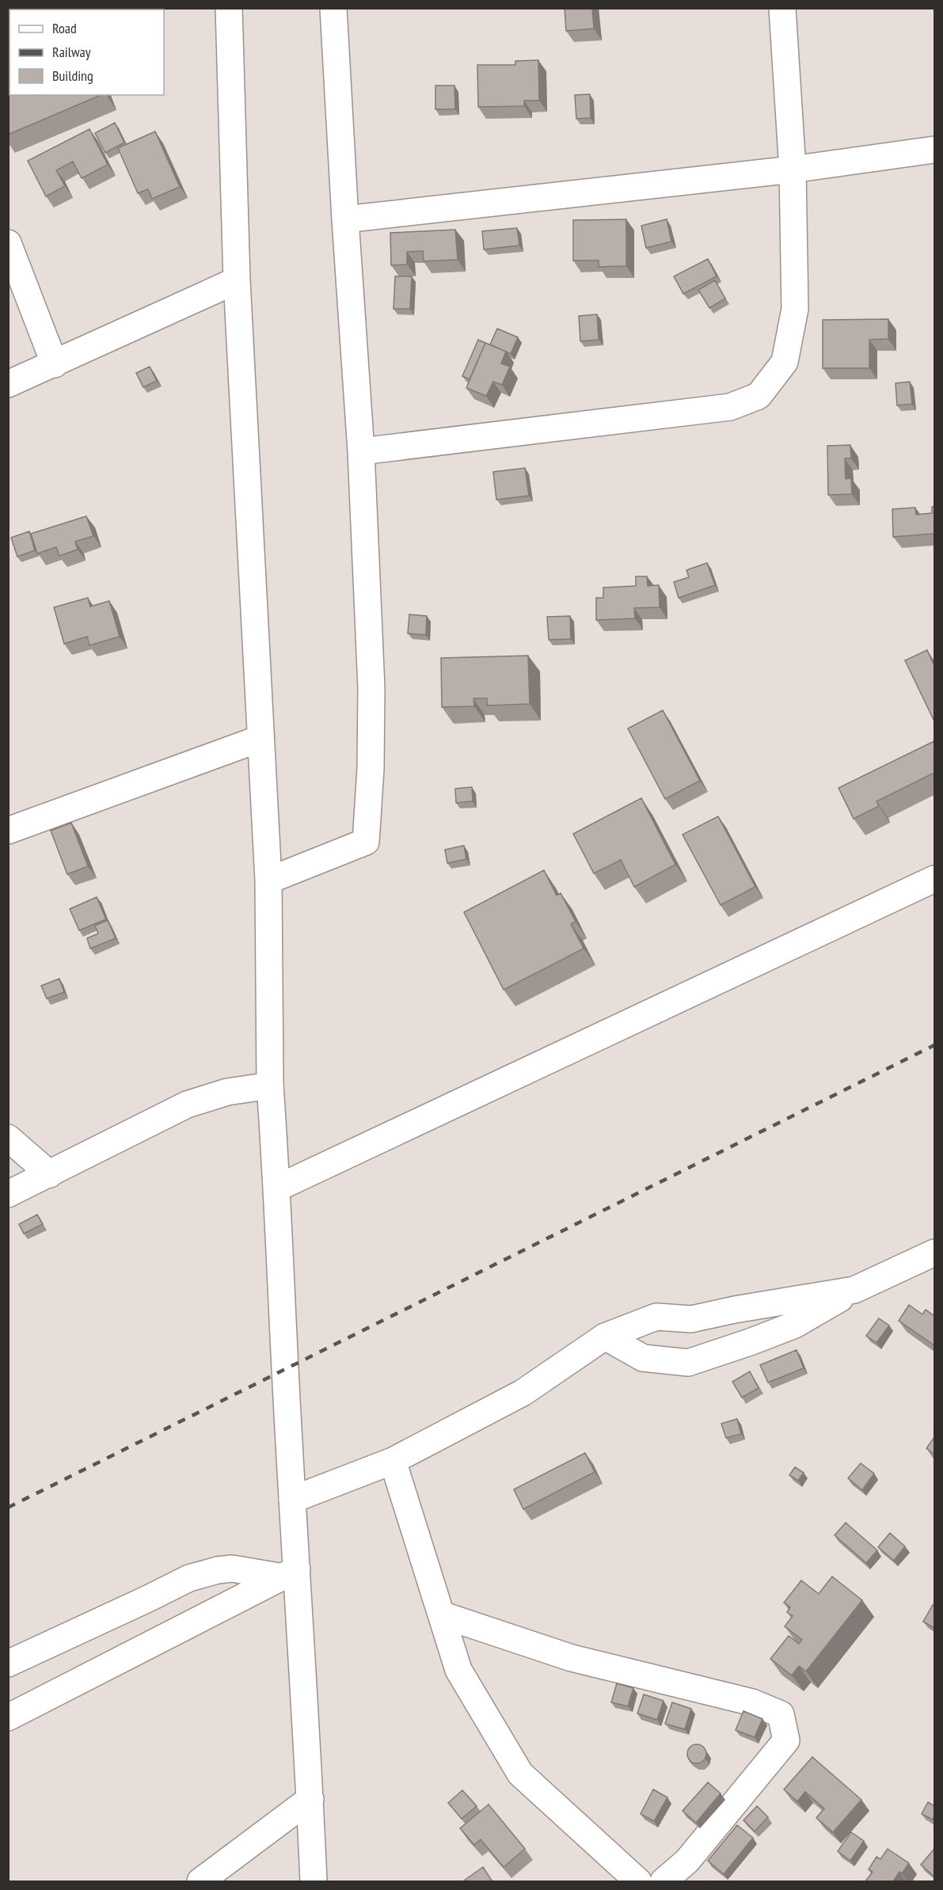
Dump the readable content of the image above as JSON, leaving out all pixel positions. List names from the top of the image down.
{
  "legend": ["Road", "Railway", "Building"]
}
